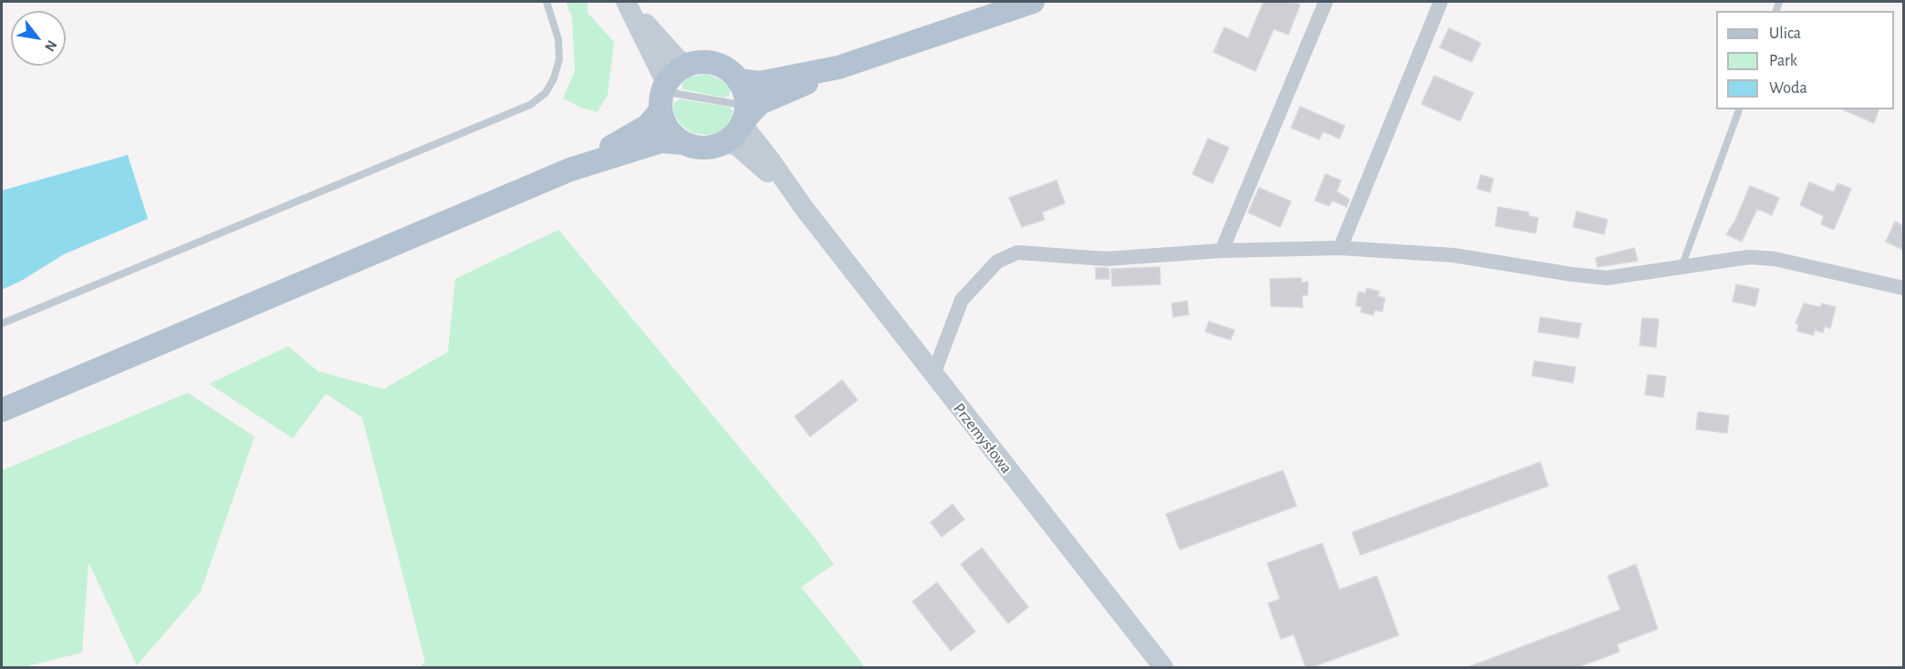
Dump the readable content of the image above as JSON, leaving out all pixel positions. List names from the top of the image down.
{
  "streets": {
    "street": ["Przemysłowa"]
  },
  "legend": ["Ulica", "Park", "Woda"],
  "north": "bottom right"
}
